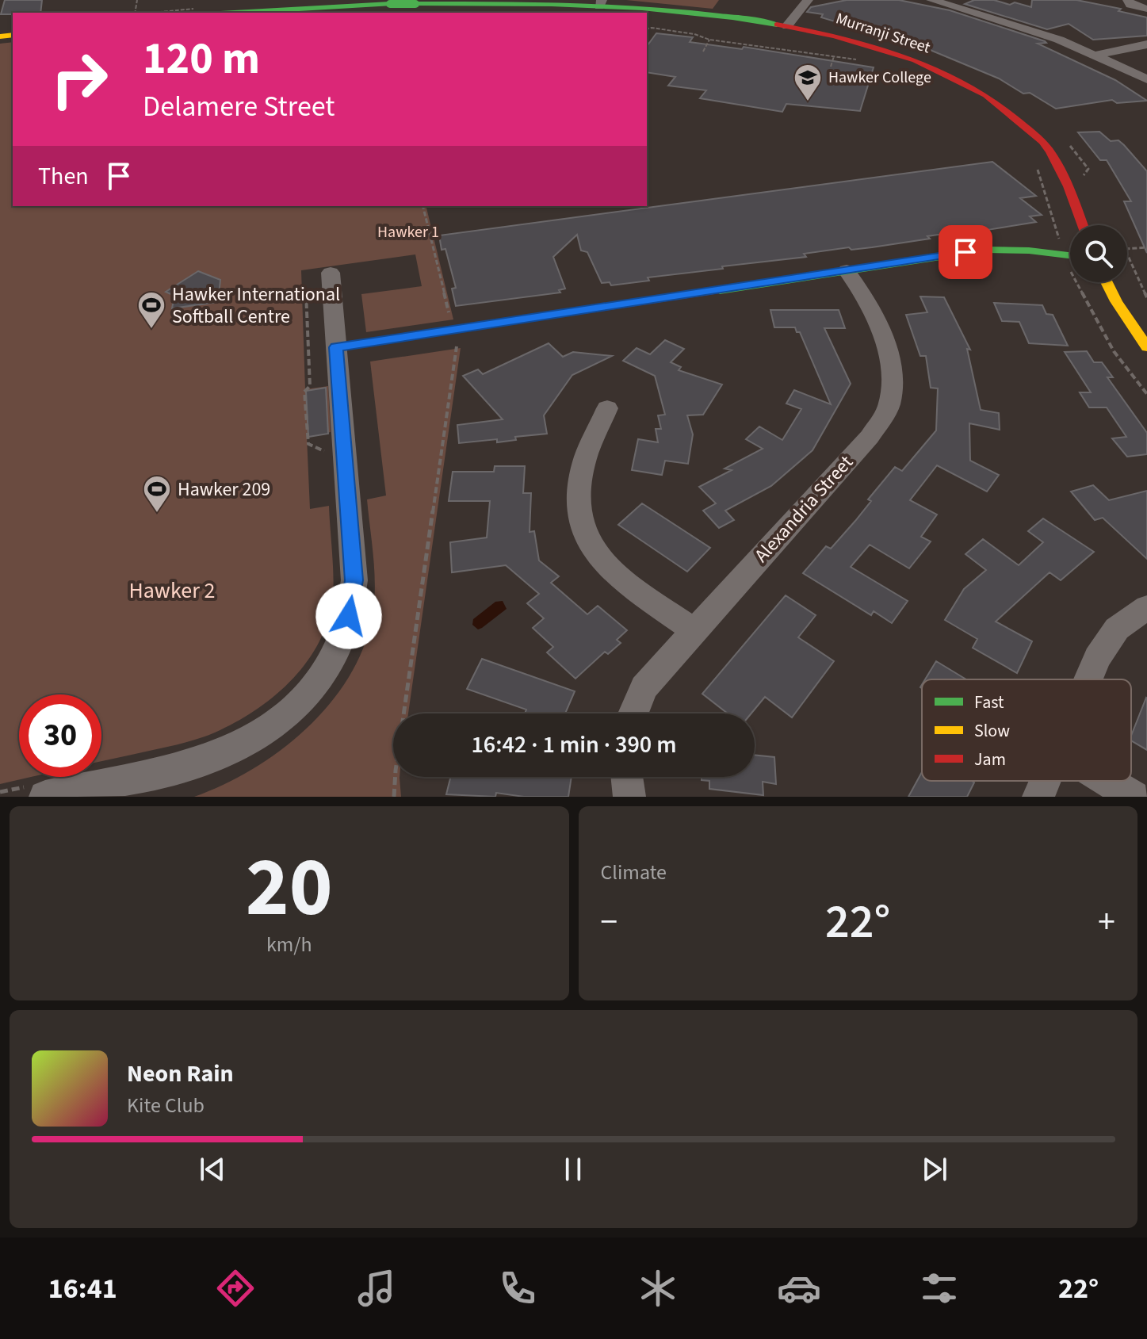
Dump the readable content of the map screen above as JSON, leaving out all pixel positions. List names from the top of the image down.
{
  "streets": {
    "street": ["Murranji Street", "Alexandria Street"]
  },
  "parks": ["Hawker 1", "Hawker 2"],
  "places": {
    "school or university": ["Hawker College"],
    "sports": ["Hawker International Softball Centre", "Hawker 209"]
  },
  "legend": ["Fast", "Slow", "Jam"],
  "page": {
    "turn": ["120 m", "Delamere Street"],
    "then": "Then",
    "limit": "30",
    "trip": "16:42 · 1 min · 390 m",
    "tile": [
      ["20", "km/h"],
      "Climate"
    ],
    "heat": ["−", "22°", "+"],
    "song": ["Neon Rain", "Kite Club"],
    "tabs": ["16:41", "22°"]
  }
}
